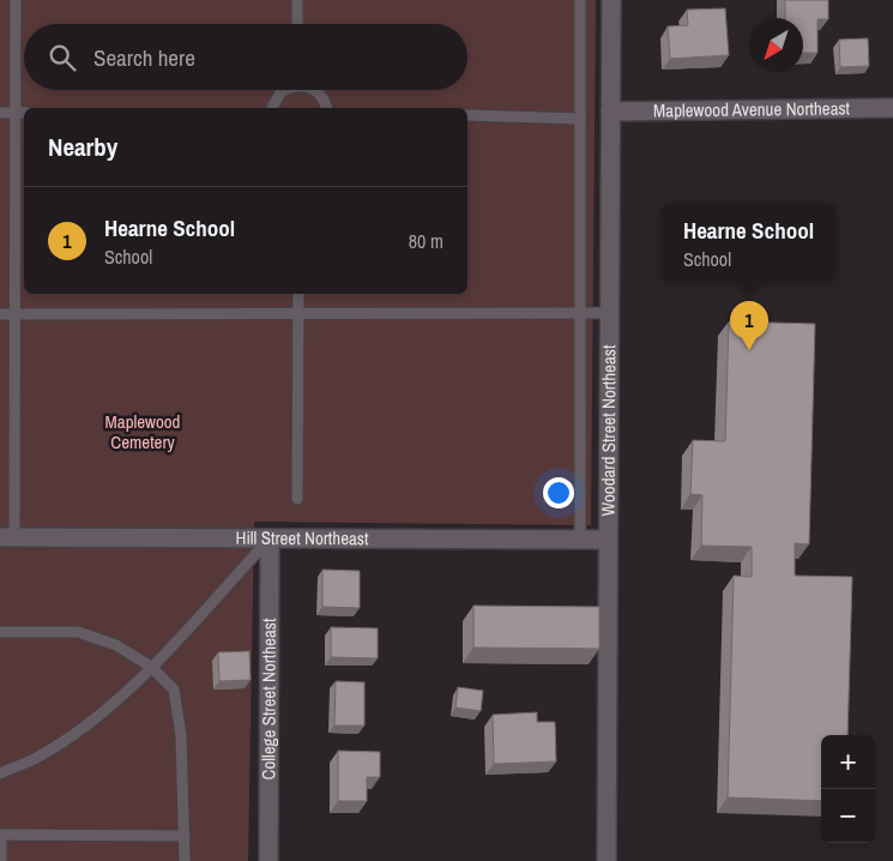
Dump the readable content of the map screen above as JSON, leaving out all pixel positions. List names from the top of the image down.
{
  "streets": {
    "street": [
      "Maplewood Avenue Northeast",
      "Woodard Street Northeast",
      "Hill Street Northeast",
      "College Street Northeast"
    ]
  },
  "crossings": [
    ["Maplewood Avenue Northeast", "Woodard Street Northeast"],
    ["Woodard Street Northeast", "Hill Street Northeast"],
    ["Hill Street Northeast", "College Street Northeast"]
  ],
  "parks": ["Maplewood Cemetery"],
  "north": "bottom left",
  "page": {
    "search": "Search here",
    "heading": "Nearby",
    "list": [
      {
        "mark": "1",
        "name": "Hearne School",
        "note": "School",
        "value": "80 m"
      }
    ],
    "popup": ["Hearne School", "School"],
    "pins": "1",
    "map_buttons": ["+", "−"]
  }
}
